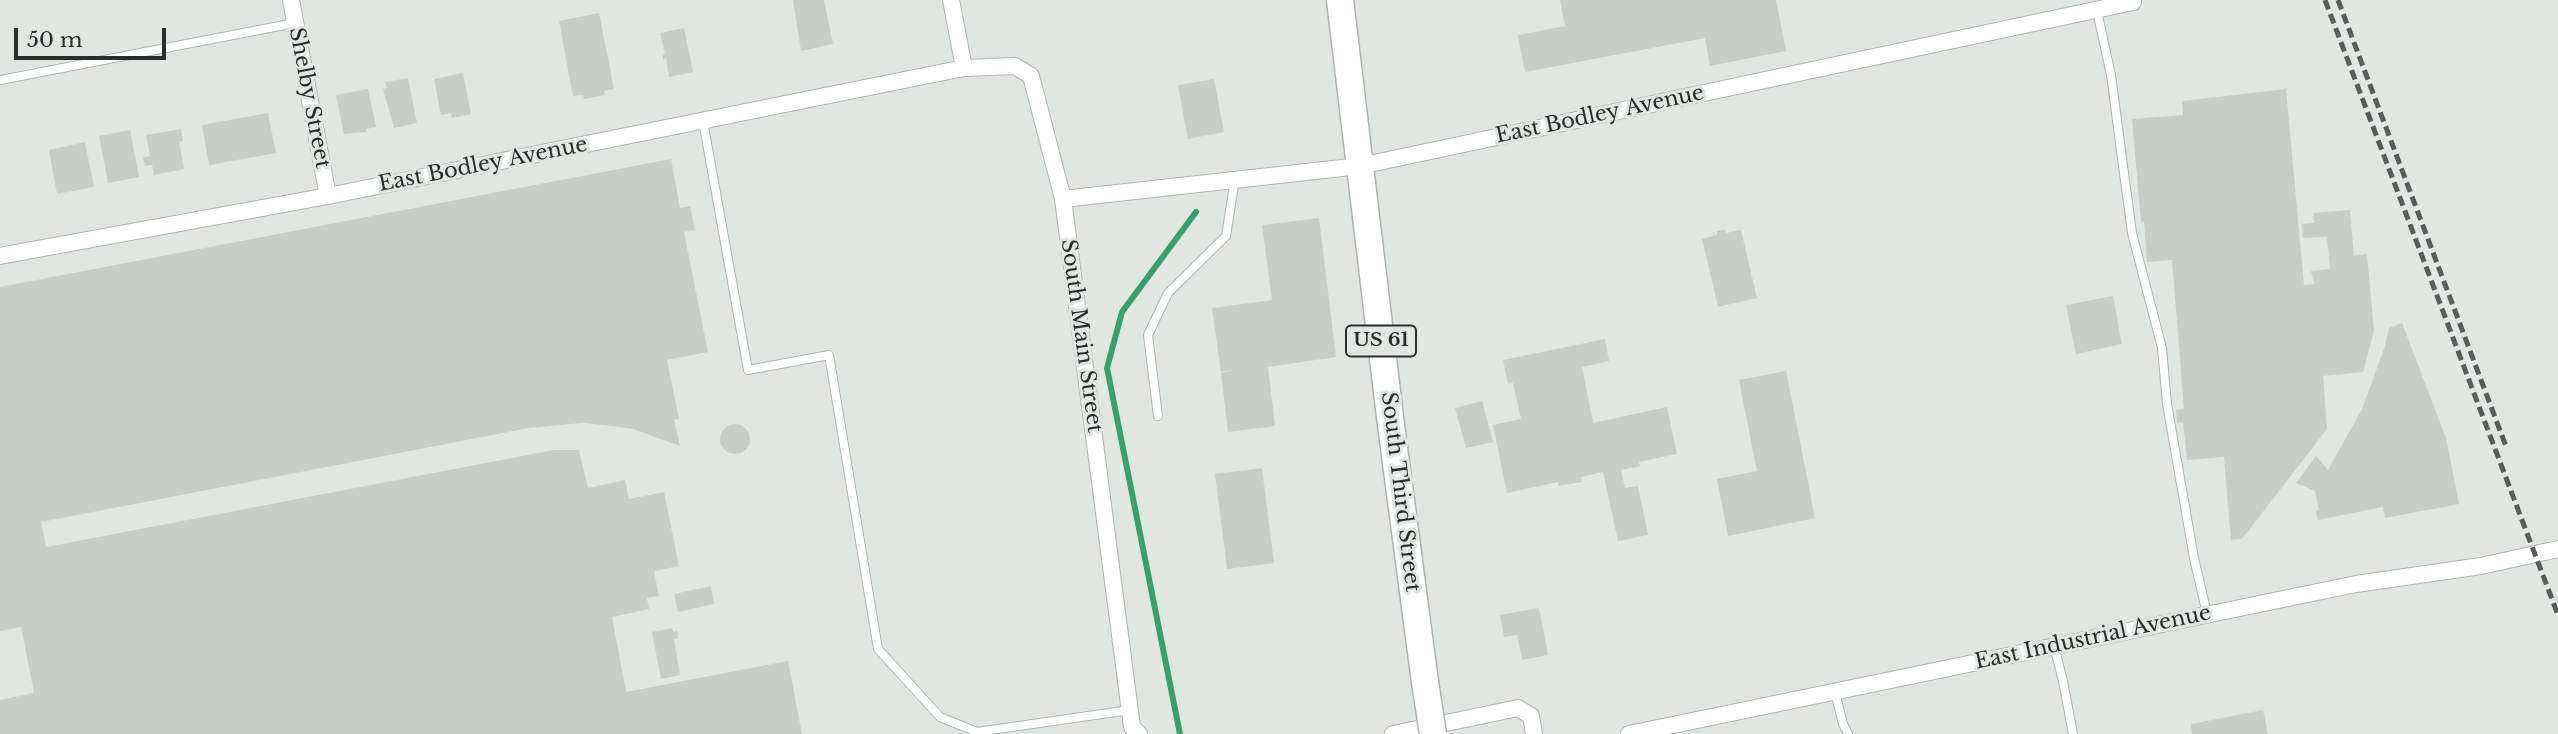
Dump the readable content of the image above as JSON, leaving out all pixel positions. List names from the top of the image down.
{
  "streets": {
    "main road": ["US 61", "South Third Street"],
    "street": [
      "Shelby Street",
      "East Bodley Avenue",
      "South Main Street",
      "East Industrial Avenue"
    ]
  },
  "crossings": [
    ["Shelby Street", "East Bodley Avenue"],
    ["East Bodley Avenue", "South Main Street"],
    ["East Bodley Avenue", "South Third Street"]
  ],
  "scale_bar": "50 m"
}
